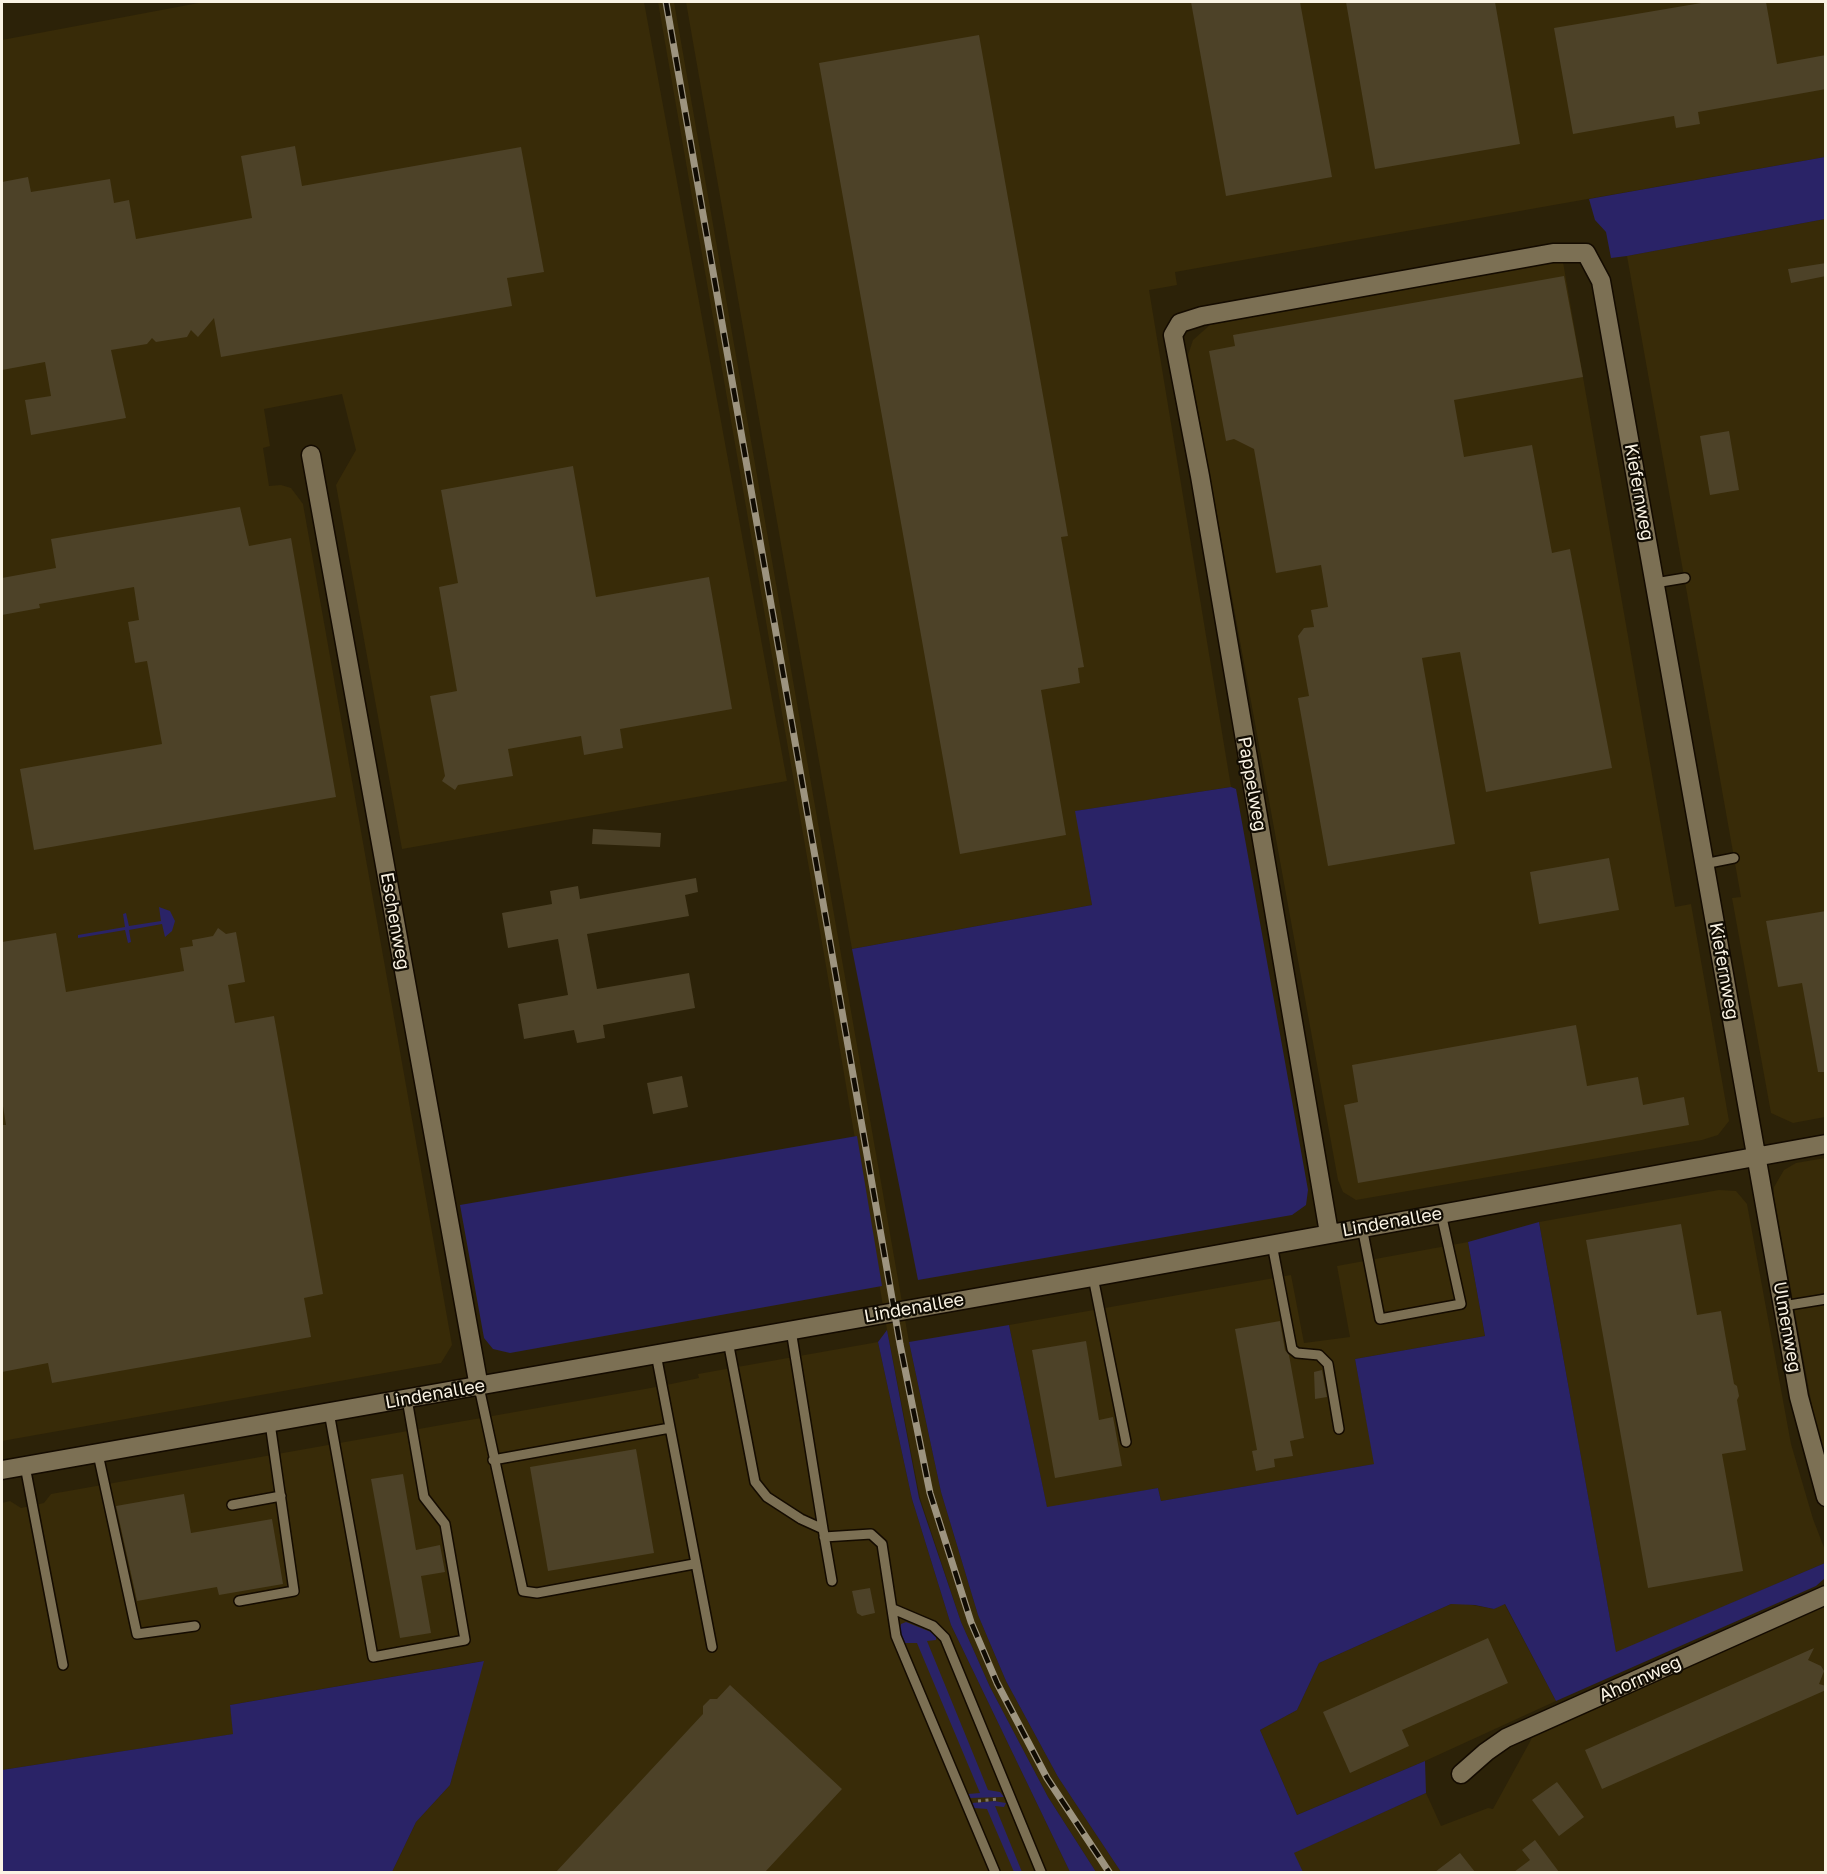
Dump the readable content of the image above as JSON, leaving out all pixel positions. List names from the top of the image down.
{
  "streets": {
    "street": [
      "Kiefernweg",
      "Pappelweg",
      "Eschenweg",
      "Lindenallee",
      "Ulmenweg",
      "Ahornweg"
    ]
  },
  "crossings": [
    ["Kiefernweg", "Pappelweg"],
    ["Kiefernweg", "Lindenallee"],
    ["Kiefernweg", "Ulmenweg"],
    ["Pappelweg", "Lindenallee"],
    ["Eschenweg", "Lindenallee"],
    ["Lindenallee", "Ulmenweg"]
  ]
}
